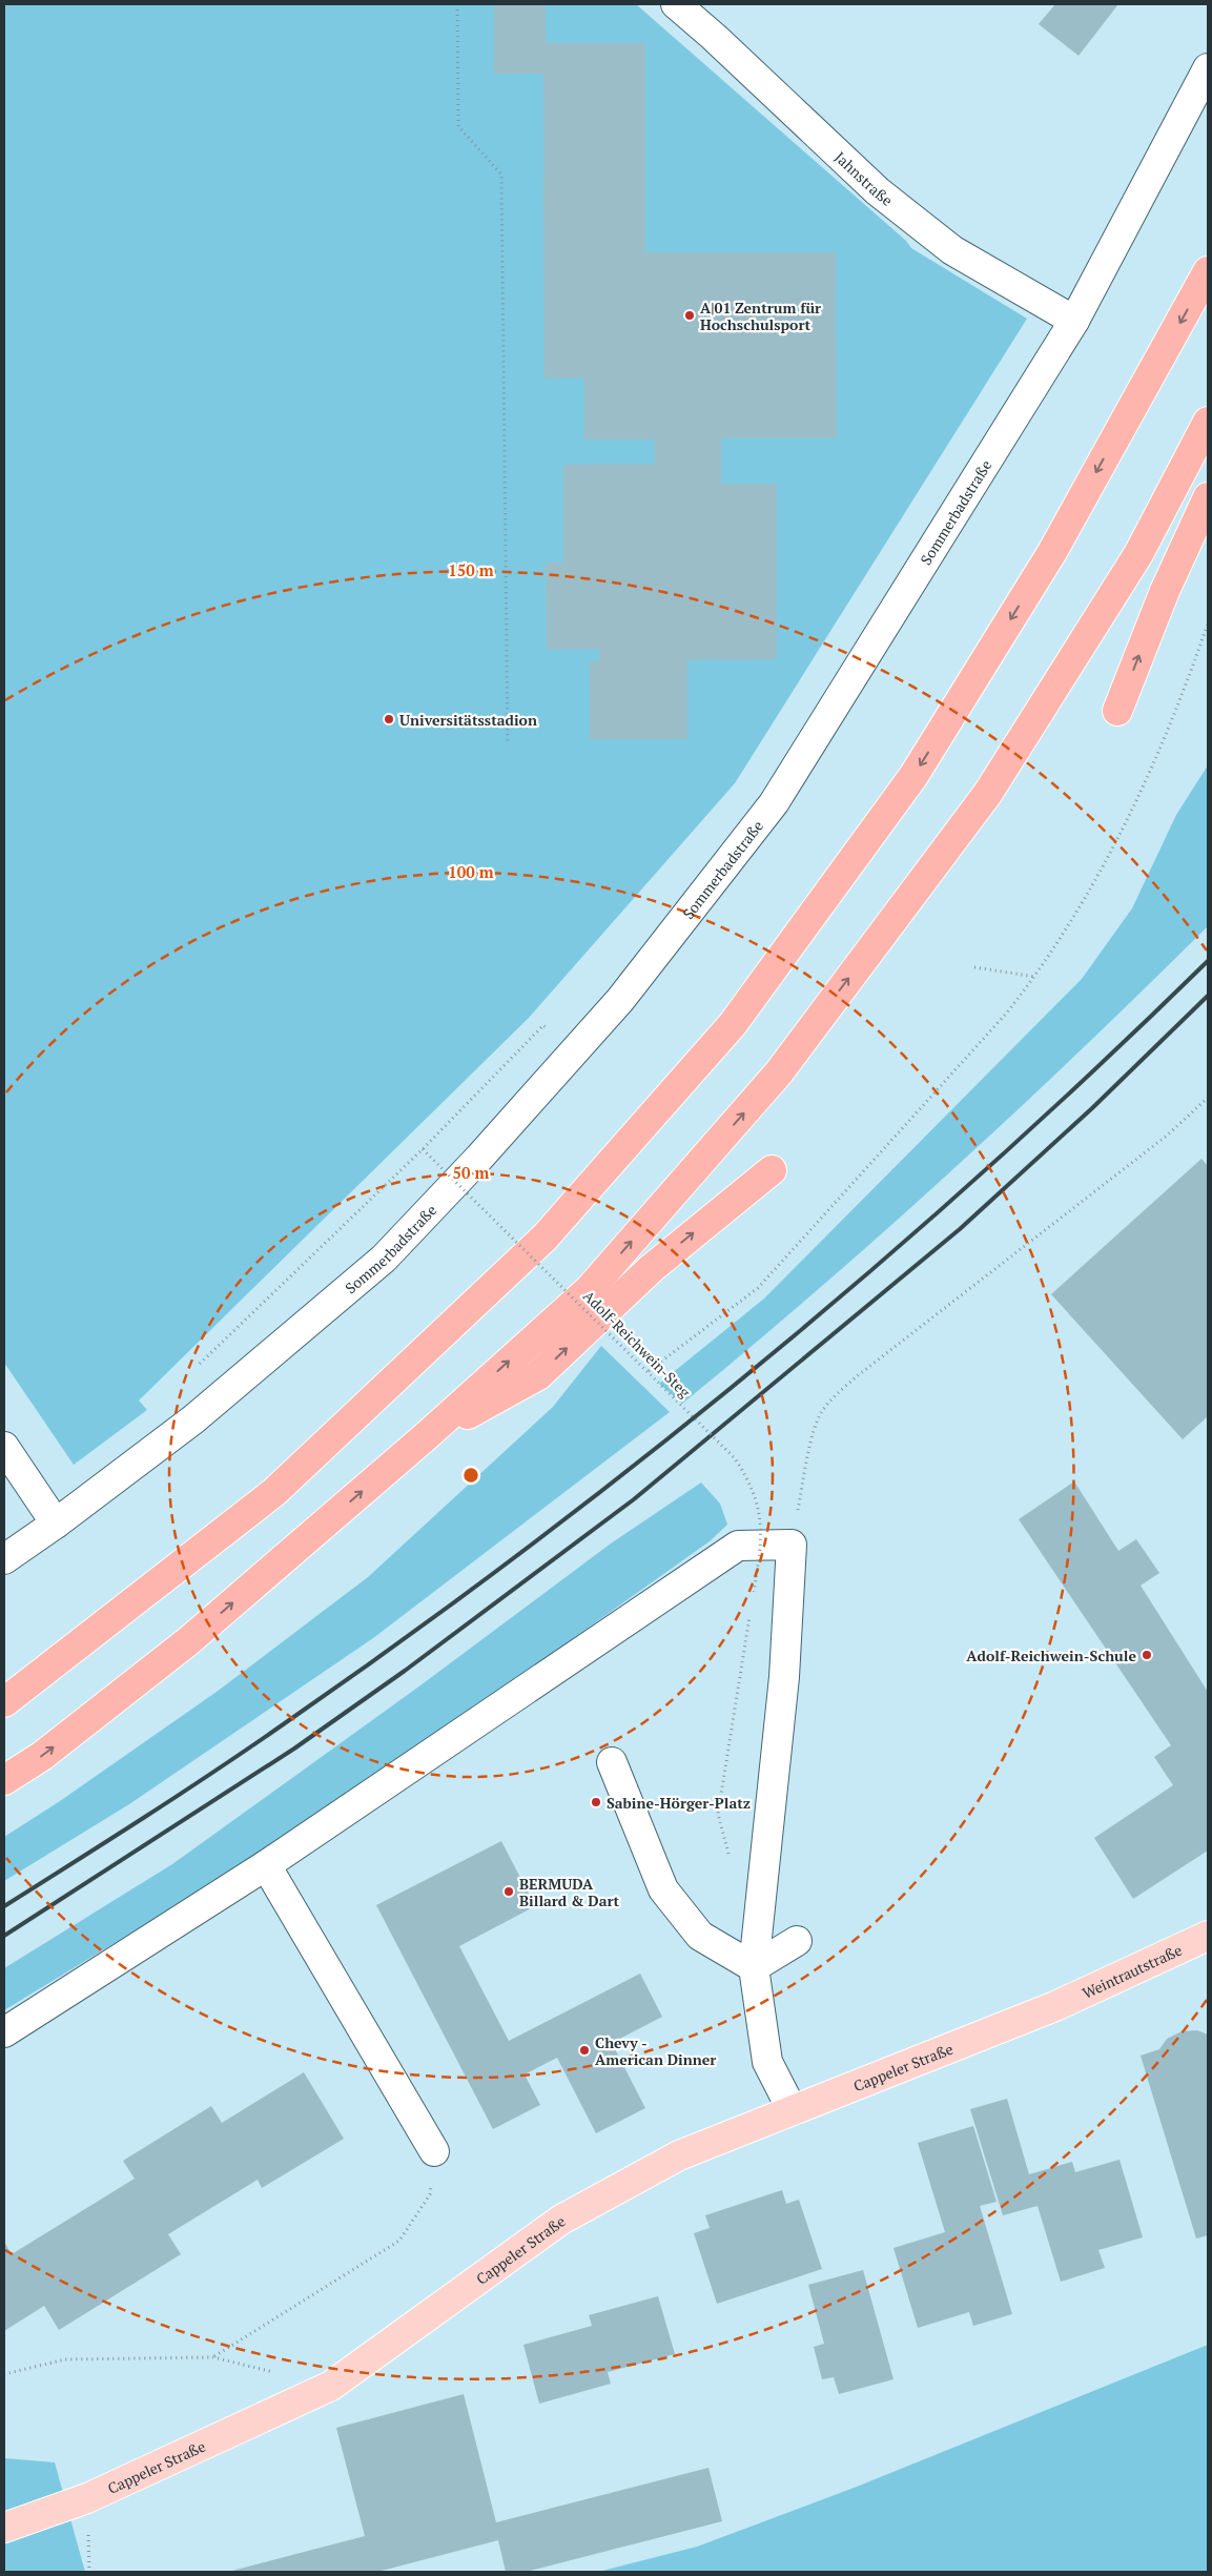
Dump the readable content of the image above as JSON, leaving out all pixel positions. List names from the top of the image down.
{
  "streets": {
    "main road": ["Weintrautstraße", "Cappeler Straße"],
    "street": ["Jahnstraße", "Sommerbadstraße"],
    "path": ["Adolf-Reichwein-Steg"]
  },
  "crossings": [
    ["Jahnstraße", "Sommerbadstraße"],
    ["Weintrautstraße", "Cappeler Straße"]
  ],
  "places": [
    "A|01 Zentrum für Hochschulsport",
    "Universitätsstadion",
    "Adolf-Reichwein-Schule",
    "Sabine-Hörger-Platz",
    "BERMUDA Billard & Dart",
    "Chevy - American Dinner"
  ],
  "rings": ["150 m", "100 m", "50 m"]
}
